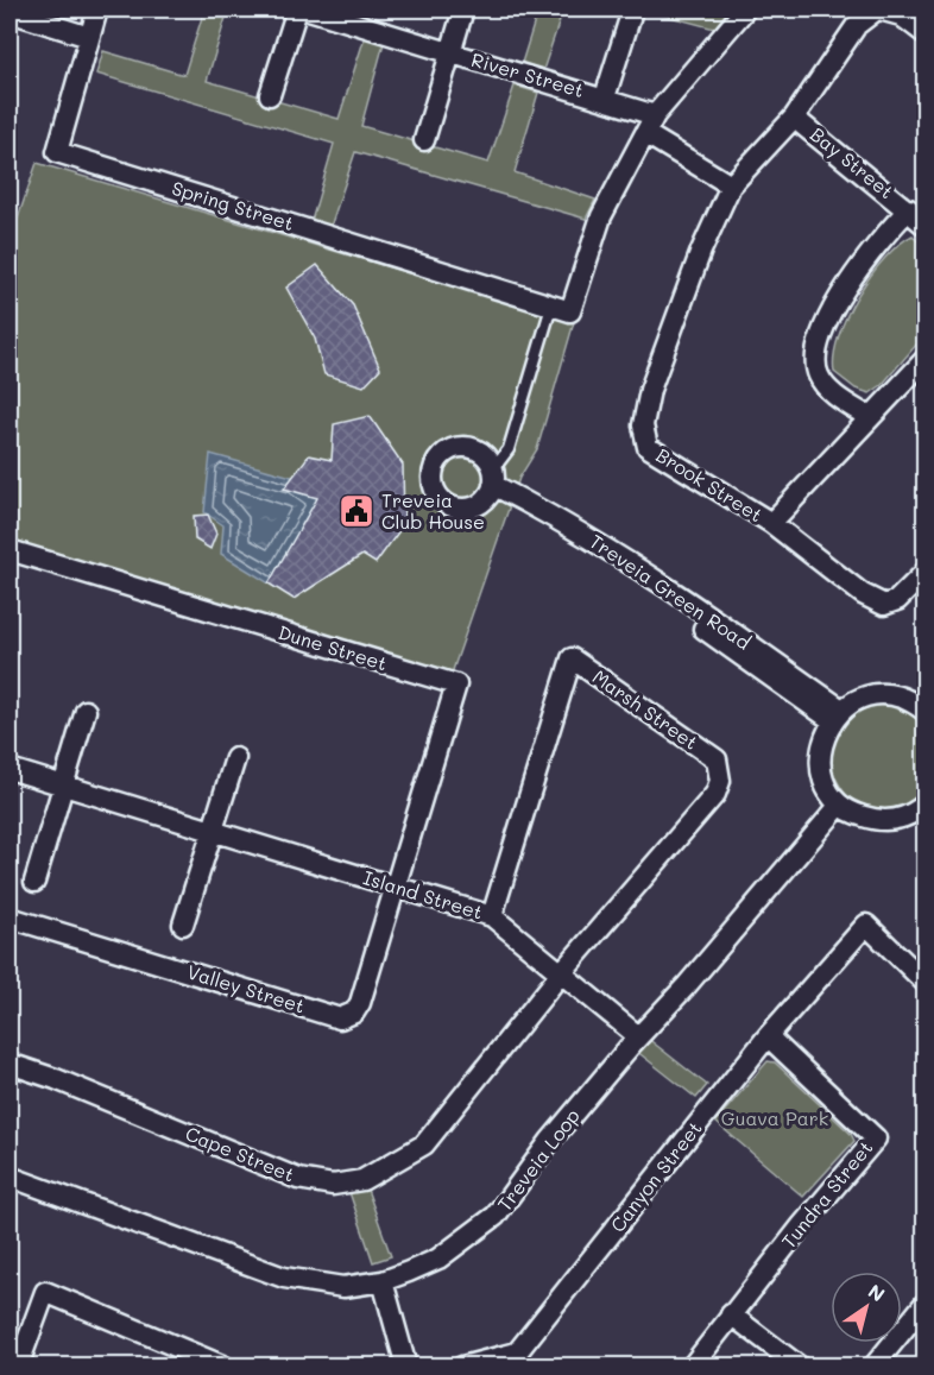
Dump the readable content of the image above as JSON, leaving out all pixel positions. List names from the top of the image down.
{
  "streets": {
    "street": [
      "River Street",
      "Bay Street",
      "Spring Street",
      "Brook Street",
      "Treveia Green Road",
      "Dune Street",
      "Marsh Street",
      "Island Street",
      "Valley Street",
      "Cape Street",
      "Treveia Loop",
      "Canyon Street",
      "Tundra Street"
    ]
  },
  "crossings": [
    ["Bay Street", "Brook Street"],
    ["Spring Street", "Treveia Green Road"],
    ["Dune Street", "Island Street"],
    ["Dune Street", "Valley Street"],
    ["Marsh Street", "Island Street"],
    ["Marsh Street", "Cape Street"],
    ["Island Street", "Valley Street"],
    ["Island Street", "Cape Street"],
    ["Island Street", "Treveia Loop"],
    ["Canyon Street", "Tundra Street"]
  ],
  "parks": ["Guava Park"],
  "places": {
    "public building": ["Treveia Club House"]
  },
  "north": "top right"
}
